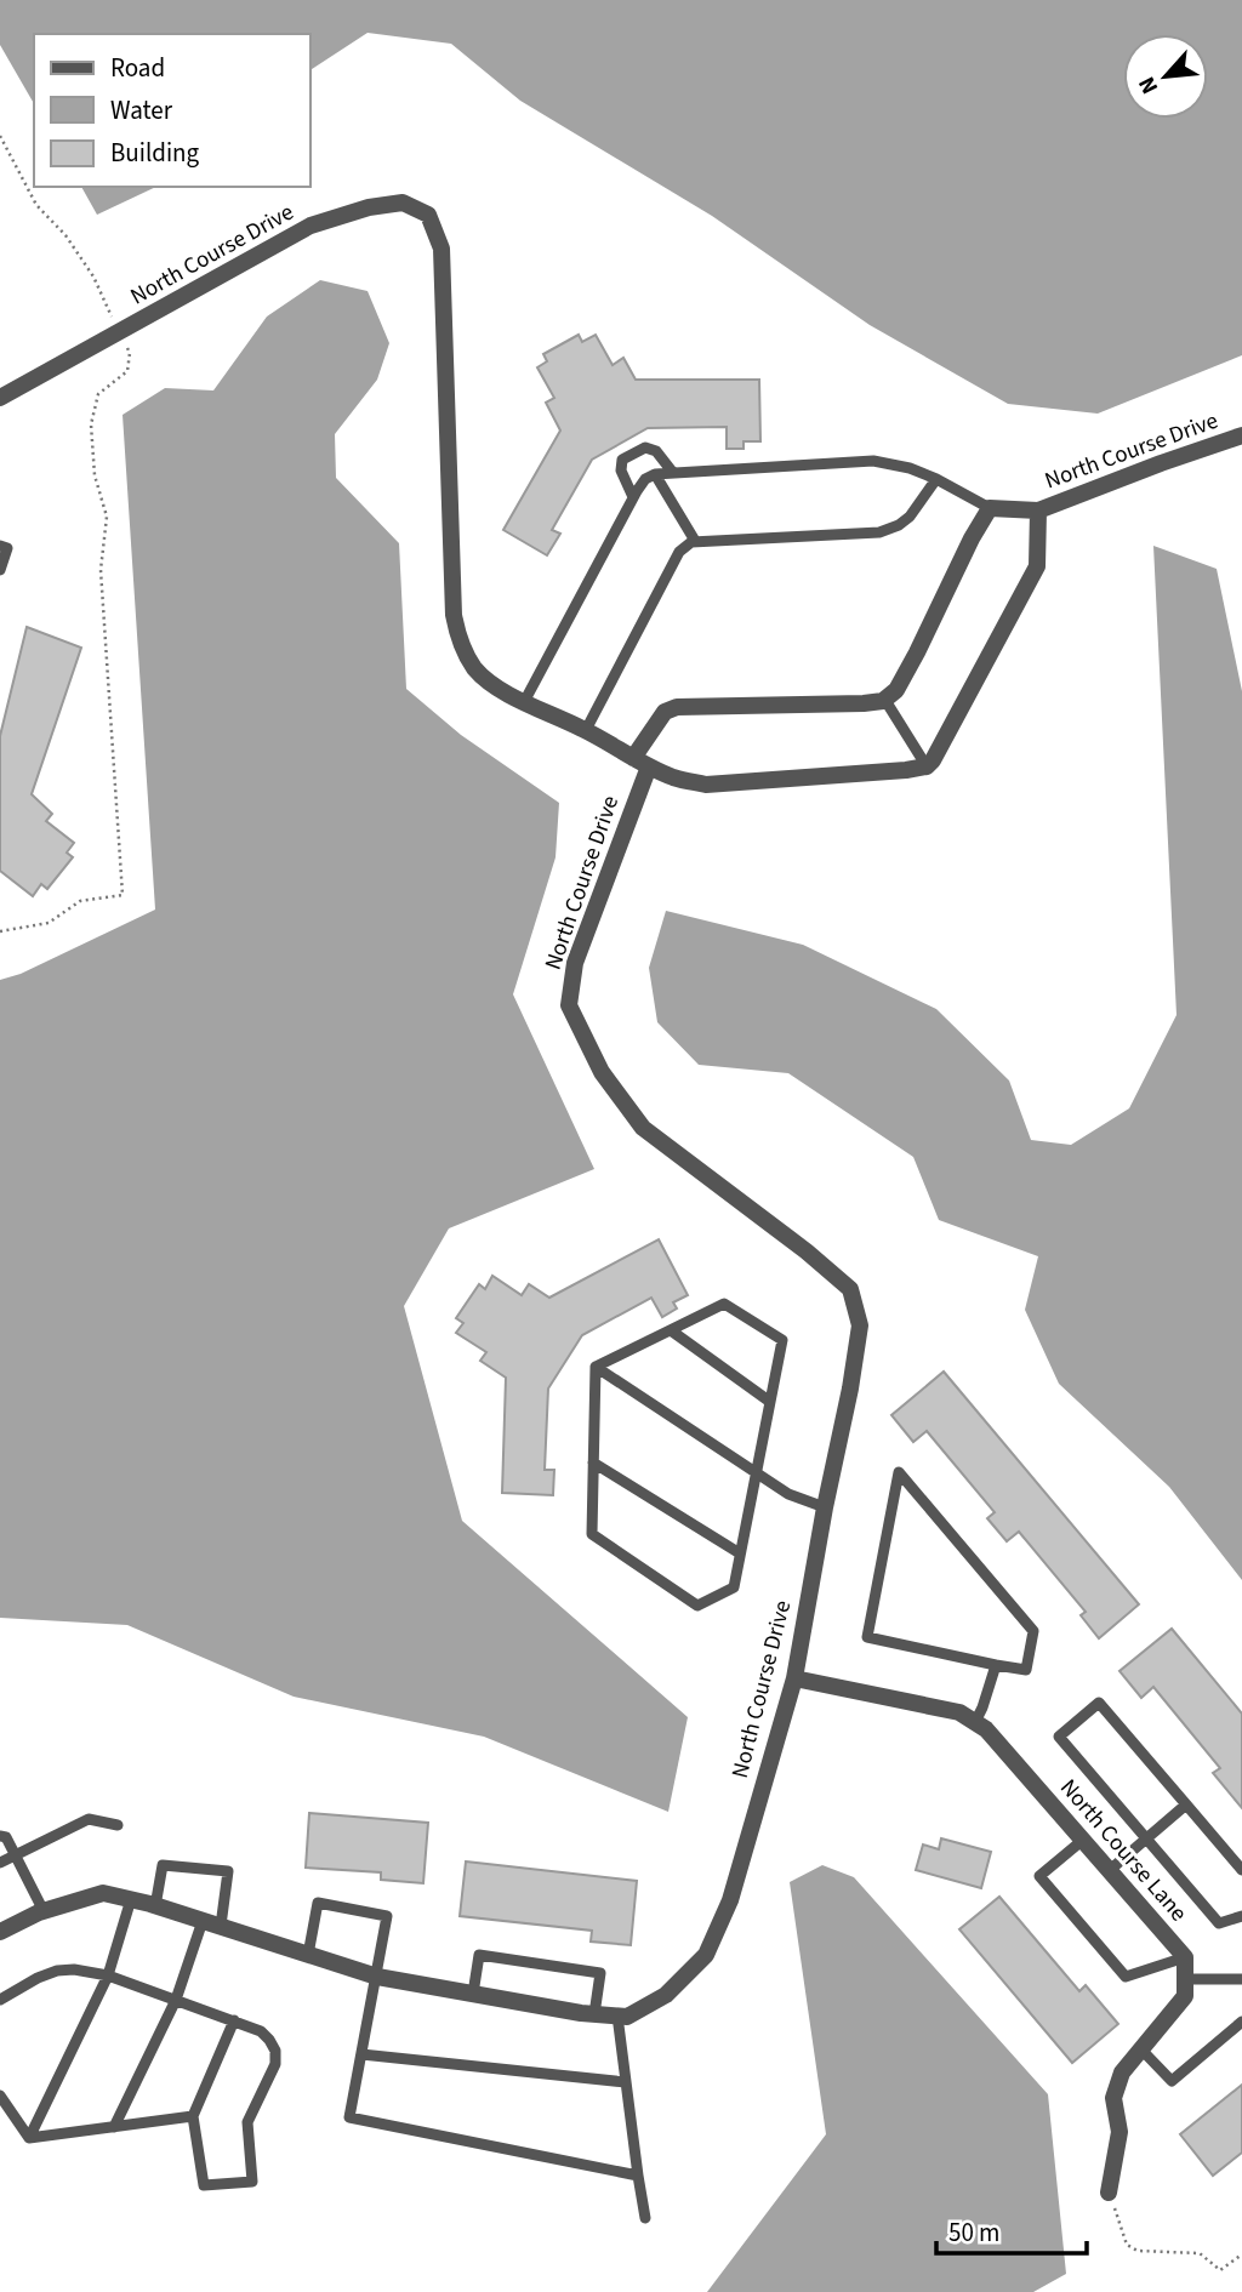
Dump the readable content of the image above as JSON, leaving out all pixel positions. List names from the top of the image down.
{
  "streets": {
    "street": ["North Course Drive", "North Course Lane"]
  },
  "crossings": [
    ["North Course Drive", "North Course Lane"]
  ],
  "legend": ["Road", "Water", "Building"],
  "scale_bar": "50 m",
  "north": "bottom left"
}
